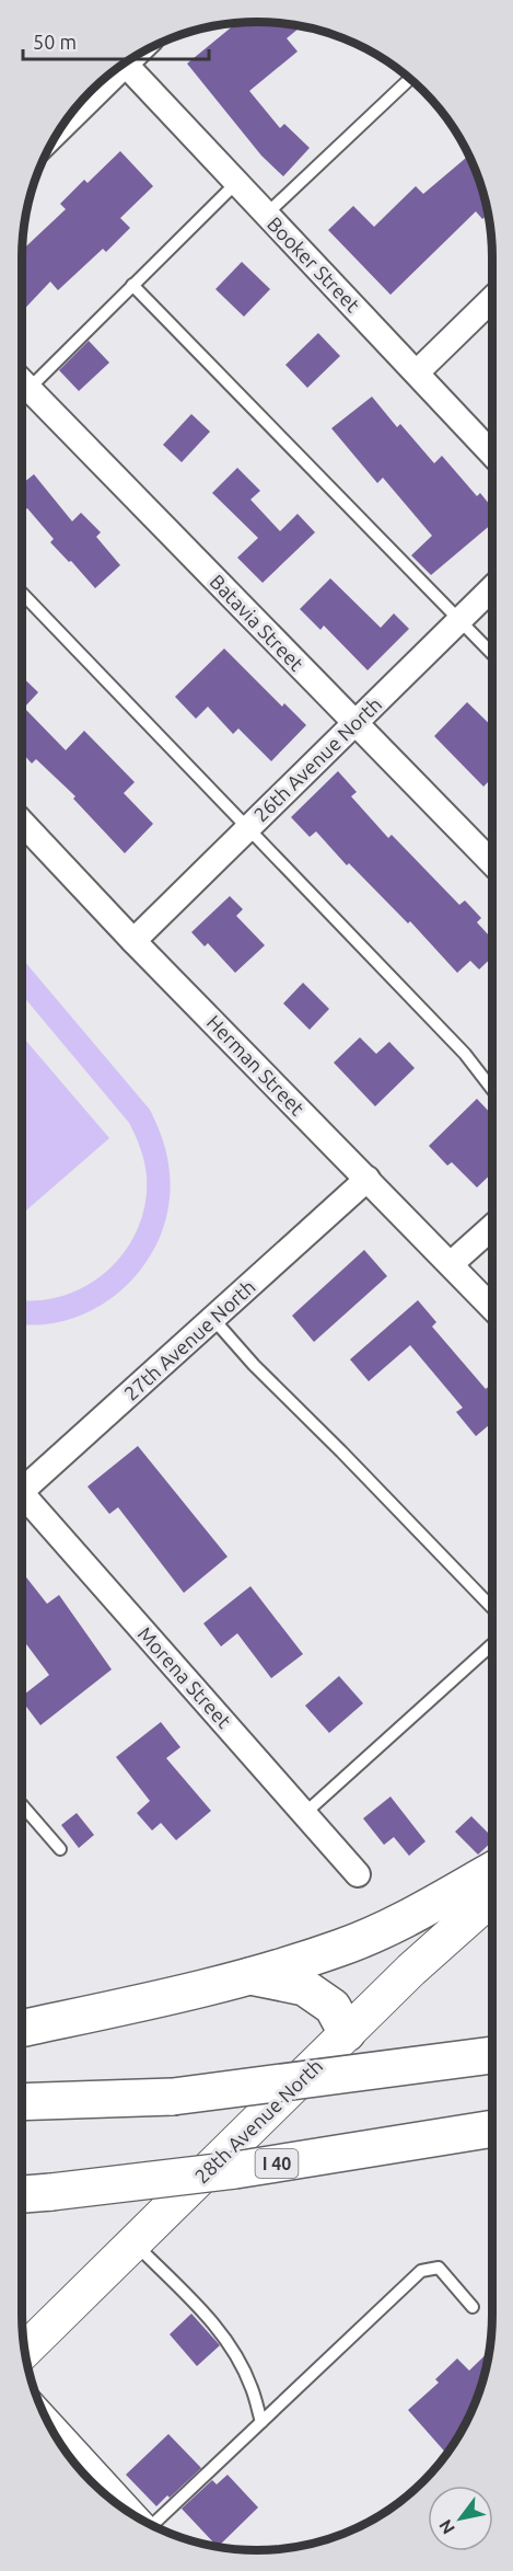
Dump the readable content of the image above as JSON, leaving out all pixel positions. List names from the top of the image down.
{
  "streets": {
    "highway": ["I 40"],
    "main road": ["28th Avenue North"],
    "street": [
      "Booker Street",
      "Batavia Street",
      "26th Avenue North",
      "Herman Street",
      "27th Avenue North",
      "Morena Street"
    ]
  },
  "crossings": [
    ["Batavia Street", "26th Avenue North"],
    ["26th Avenue North", "Herman Street"],
    ["Herman Street", "27th Avenue North"]
  ],
  "scale_bar": "50 m",
  "north": "bottom left"
}
